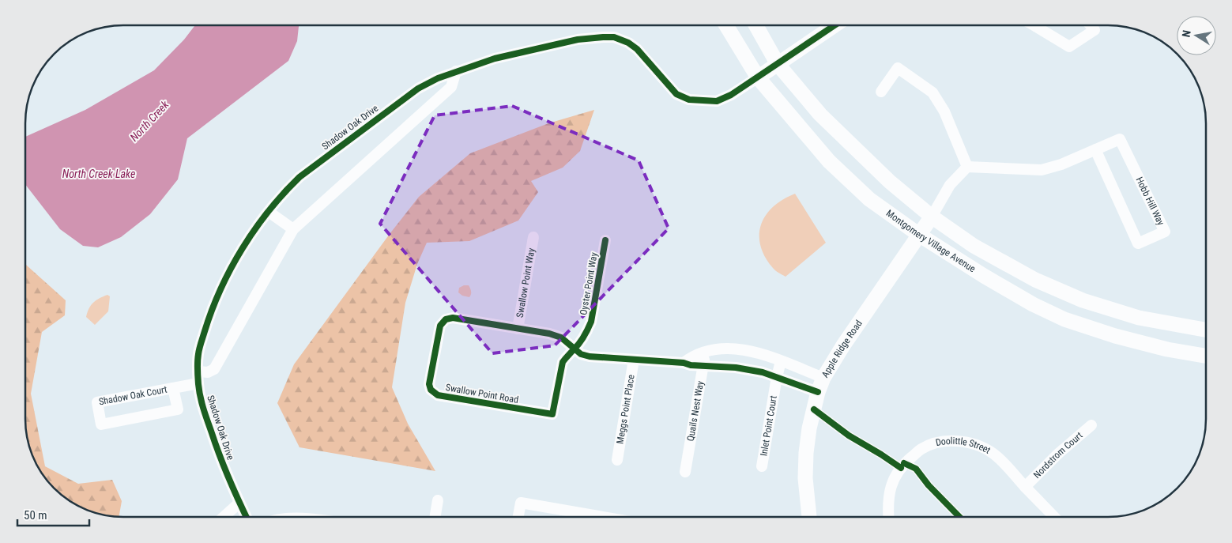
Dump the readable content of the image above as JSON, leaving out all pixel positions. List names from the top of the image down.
{
  "streets": {
    "main road": ["Montgomery Village Avenue", "Apple Ridge Road"],
    "street": [
      "Shadow Oak Drive",
      "Hobb Hill Way",
      "Swallow Point Way",
      "Oyster Point Way",
      "Swallow Point Road",
      "Shadow Oak Court",
      "Meggs Point Place",
      "Quails Nest Way",
      "Inlet Point Court",
      "Doolittle Street",
      "Nordstrom Court"
    ]
  },
  "crossings": [
    ["Shadow Oak Drive", "Montgomery Village Avenue"],
    ["Shadow Oak Drive", "Shadow Oak Court"],
    ["Montgomery Village Avenue", "Apple Ridge Road"],
    ["Swallow Point Way", "Swallow Point Road"],
    ["Oyster Point Way", "Swallow Point Road"],
    ["Apple Ridge Road", "Swallow Point Road"],
    ["Swallow Point Road", "Meggs Point Place"],
    ["Swallow Point Road", "Quails Nest Way"],
    ["Swallow Point Road", "Inlet Point Court"],
    ["Doolittle Street", "Nordstrom Court"]
  ],
  "water": ["North Creek", "North Creek Lake"],
  "scale_bar": "50 m",
  "north": "left"
}
